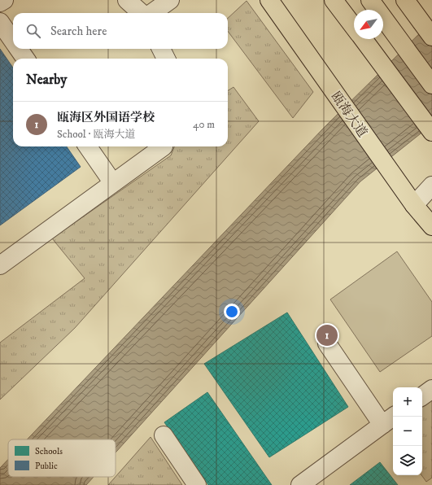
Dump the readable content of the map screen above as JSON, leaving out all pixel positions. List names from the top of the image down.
{
  "streets": {
    "main road": ["瓯海大道"]
  },
  "legend": ["Schools", "Public"],
  "north": "bottom left",
  "page": {
    "search": "Search here",
    "heading": "Nearby",
    "list": [
      {
        "mark": "1",
        "name": "瓯海区外国语学校",
        "note": "School · 瓯海大道",
        "value": "40 m"
      }
    ],
    "pins": "1",
    "map_buttons": ["+", "−"]
  }
}
